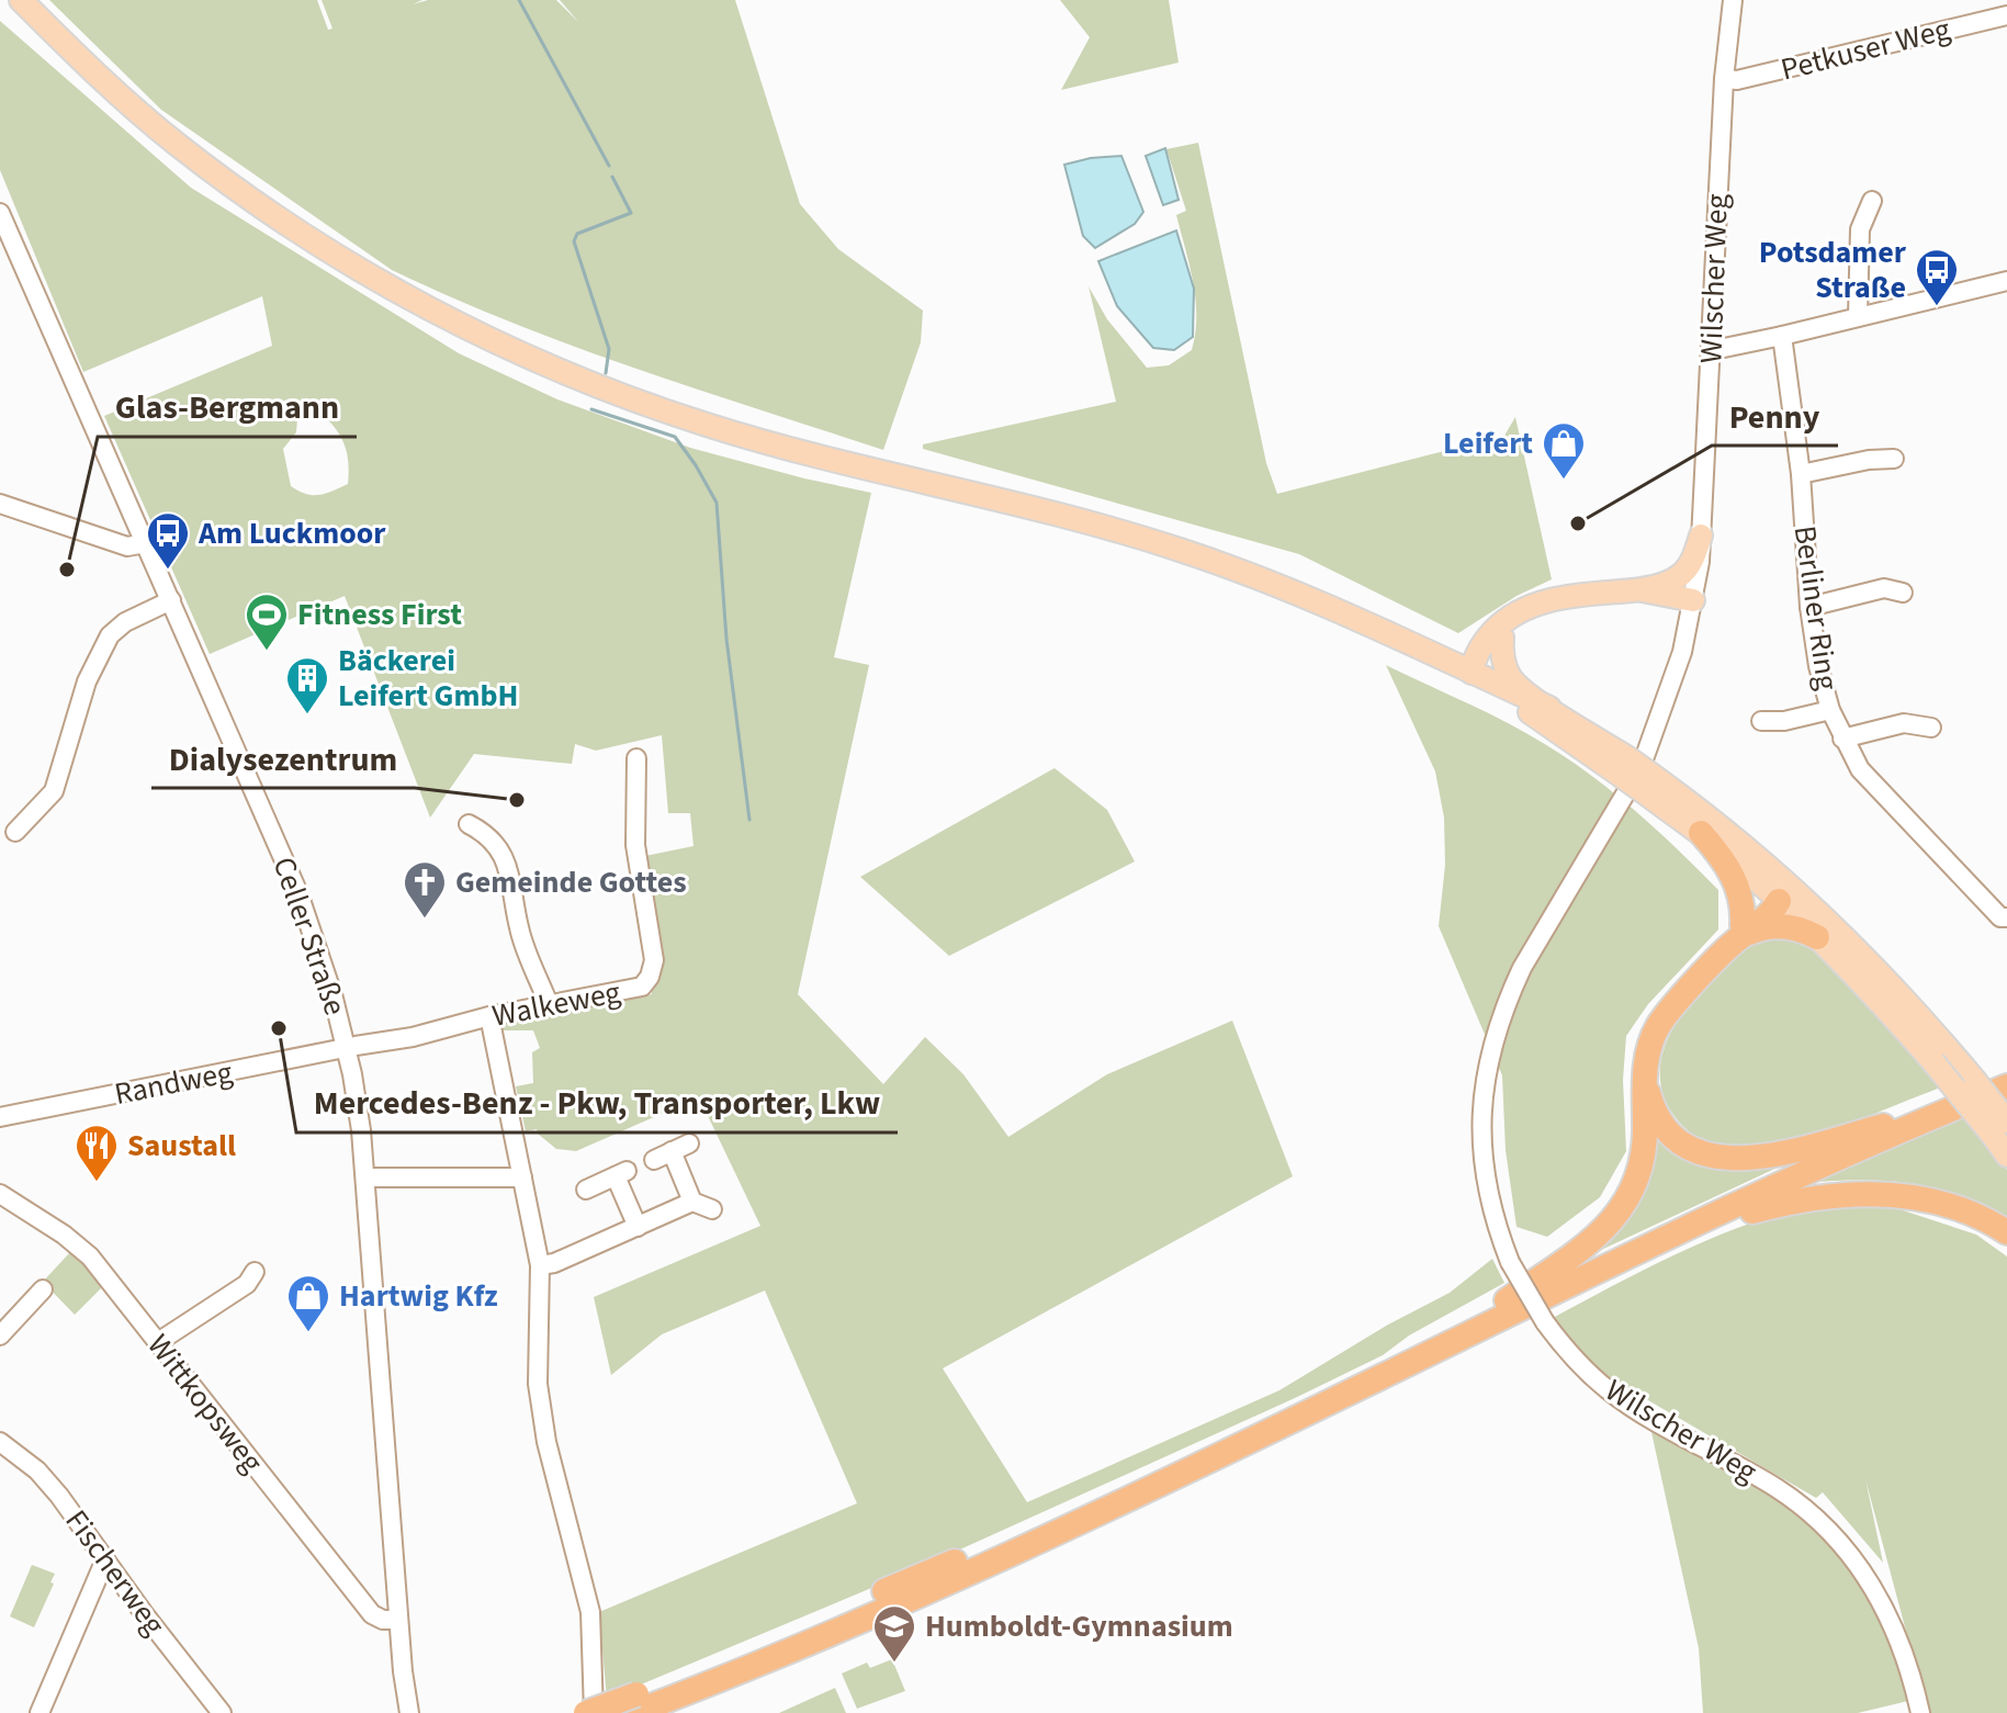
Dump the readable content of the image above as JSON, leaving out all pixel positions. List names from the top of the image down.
{
  "streets": {
    "street": [
      "Petkuser Weg",
      "Wilscher Weg",
      "Berliner Ring",
      "Celler Straße",
      "Walkeweg",
      "Randweg",
      "Wittkopsweg",
      "Fischerweg"
    ]
  },
  "crossings": [
    ["Petkuser Weg", "Wilscher Weg"],
    ["Celler Straße", "Walkeweg"],
    ["Celler Straße", "Randweg"],
    ["Celler Straße", "Wittkopsweg"],
    ["Walkeweg", "Randweg"]
  ],
  "places": {
    "bus stop": ["Potsdamer Straße", "Am Luckmoor"],
    "shop": ["Leifert", "Hartwig Kfz"],
    "other": [
      "Penny",
      "Glas-Bergmann",
      "Dialysezentrum",
      "Mercedes-Benz - Pkw, Transporter, Lkw"
    ],
    "sports": ["Fitness First"],
    "building": ["Bäckerei Leifert GmbH"],
    "church": ["Gemeinde Gottes"],
    "restaurant": ["Saustall"],
    "school or university": ["Humboldt-Gymnasium"]
  }
}
